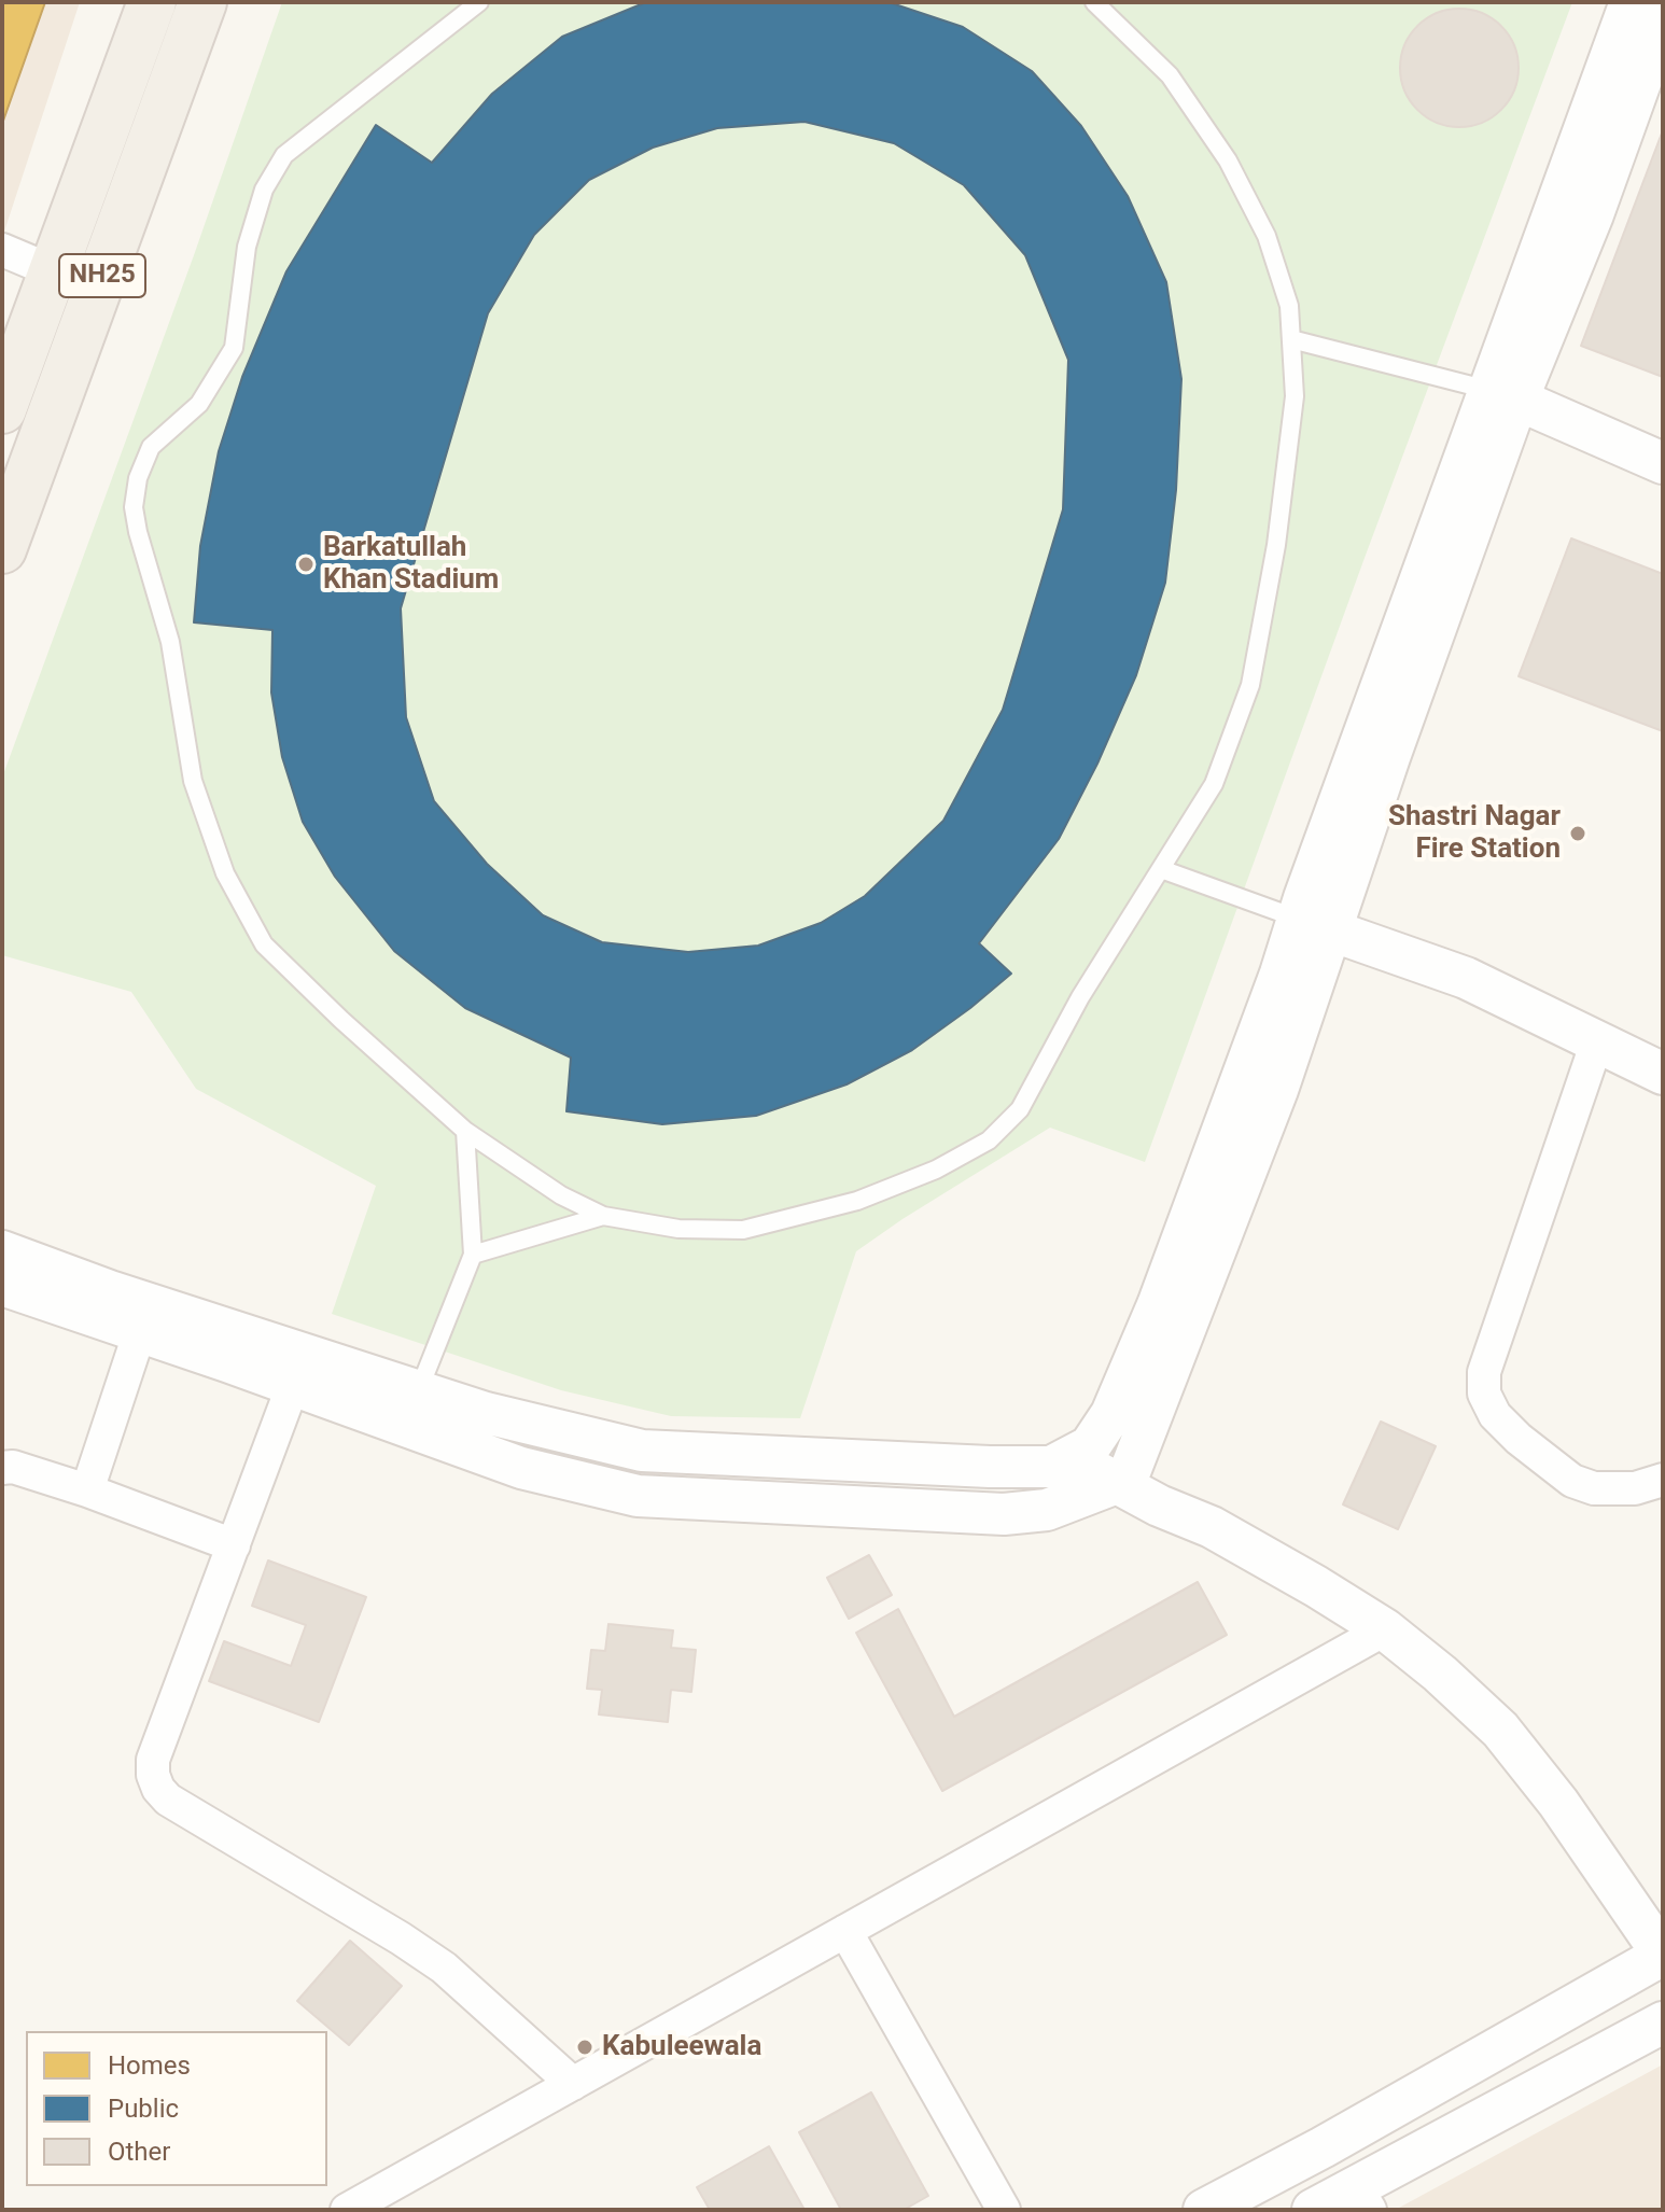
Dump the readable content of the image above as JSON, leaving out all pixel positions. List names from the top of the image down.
{
  "streets": {
    "main road": ["NH25"]
  },
  "places": ["Barkatullah Khan Stadium", "Shastri Nagar Fire Station", "Kabuleewala"],
  "legend": ["Homes", "Public", "Other"]
}
